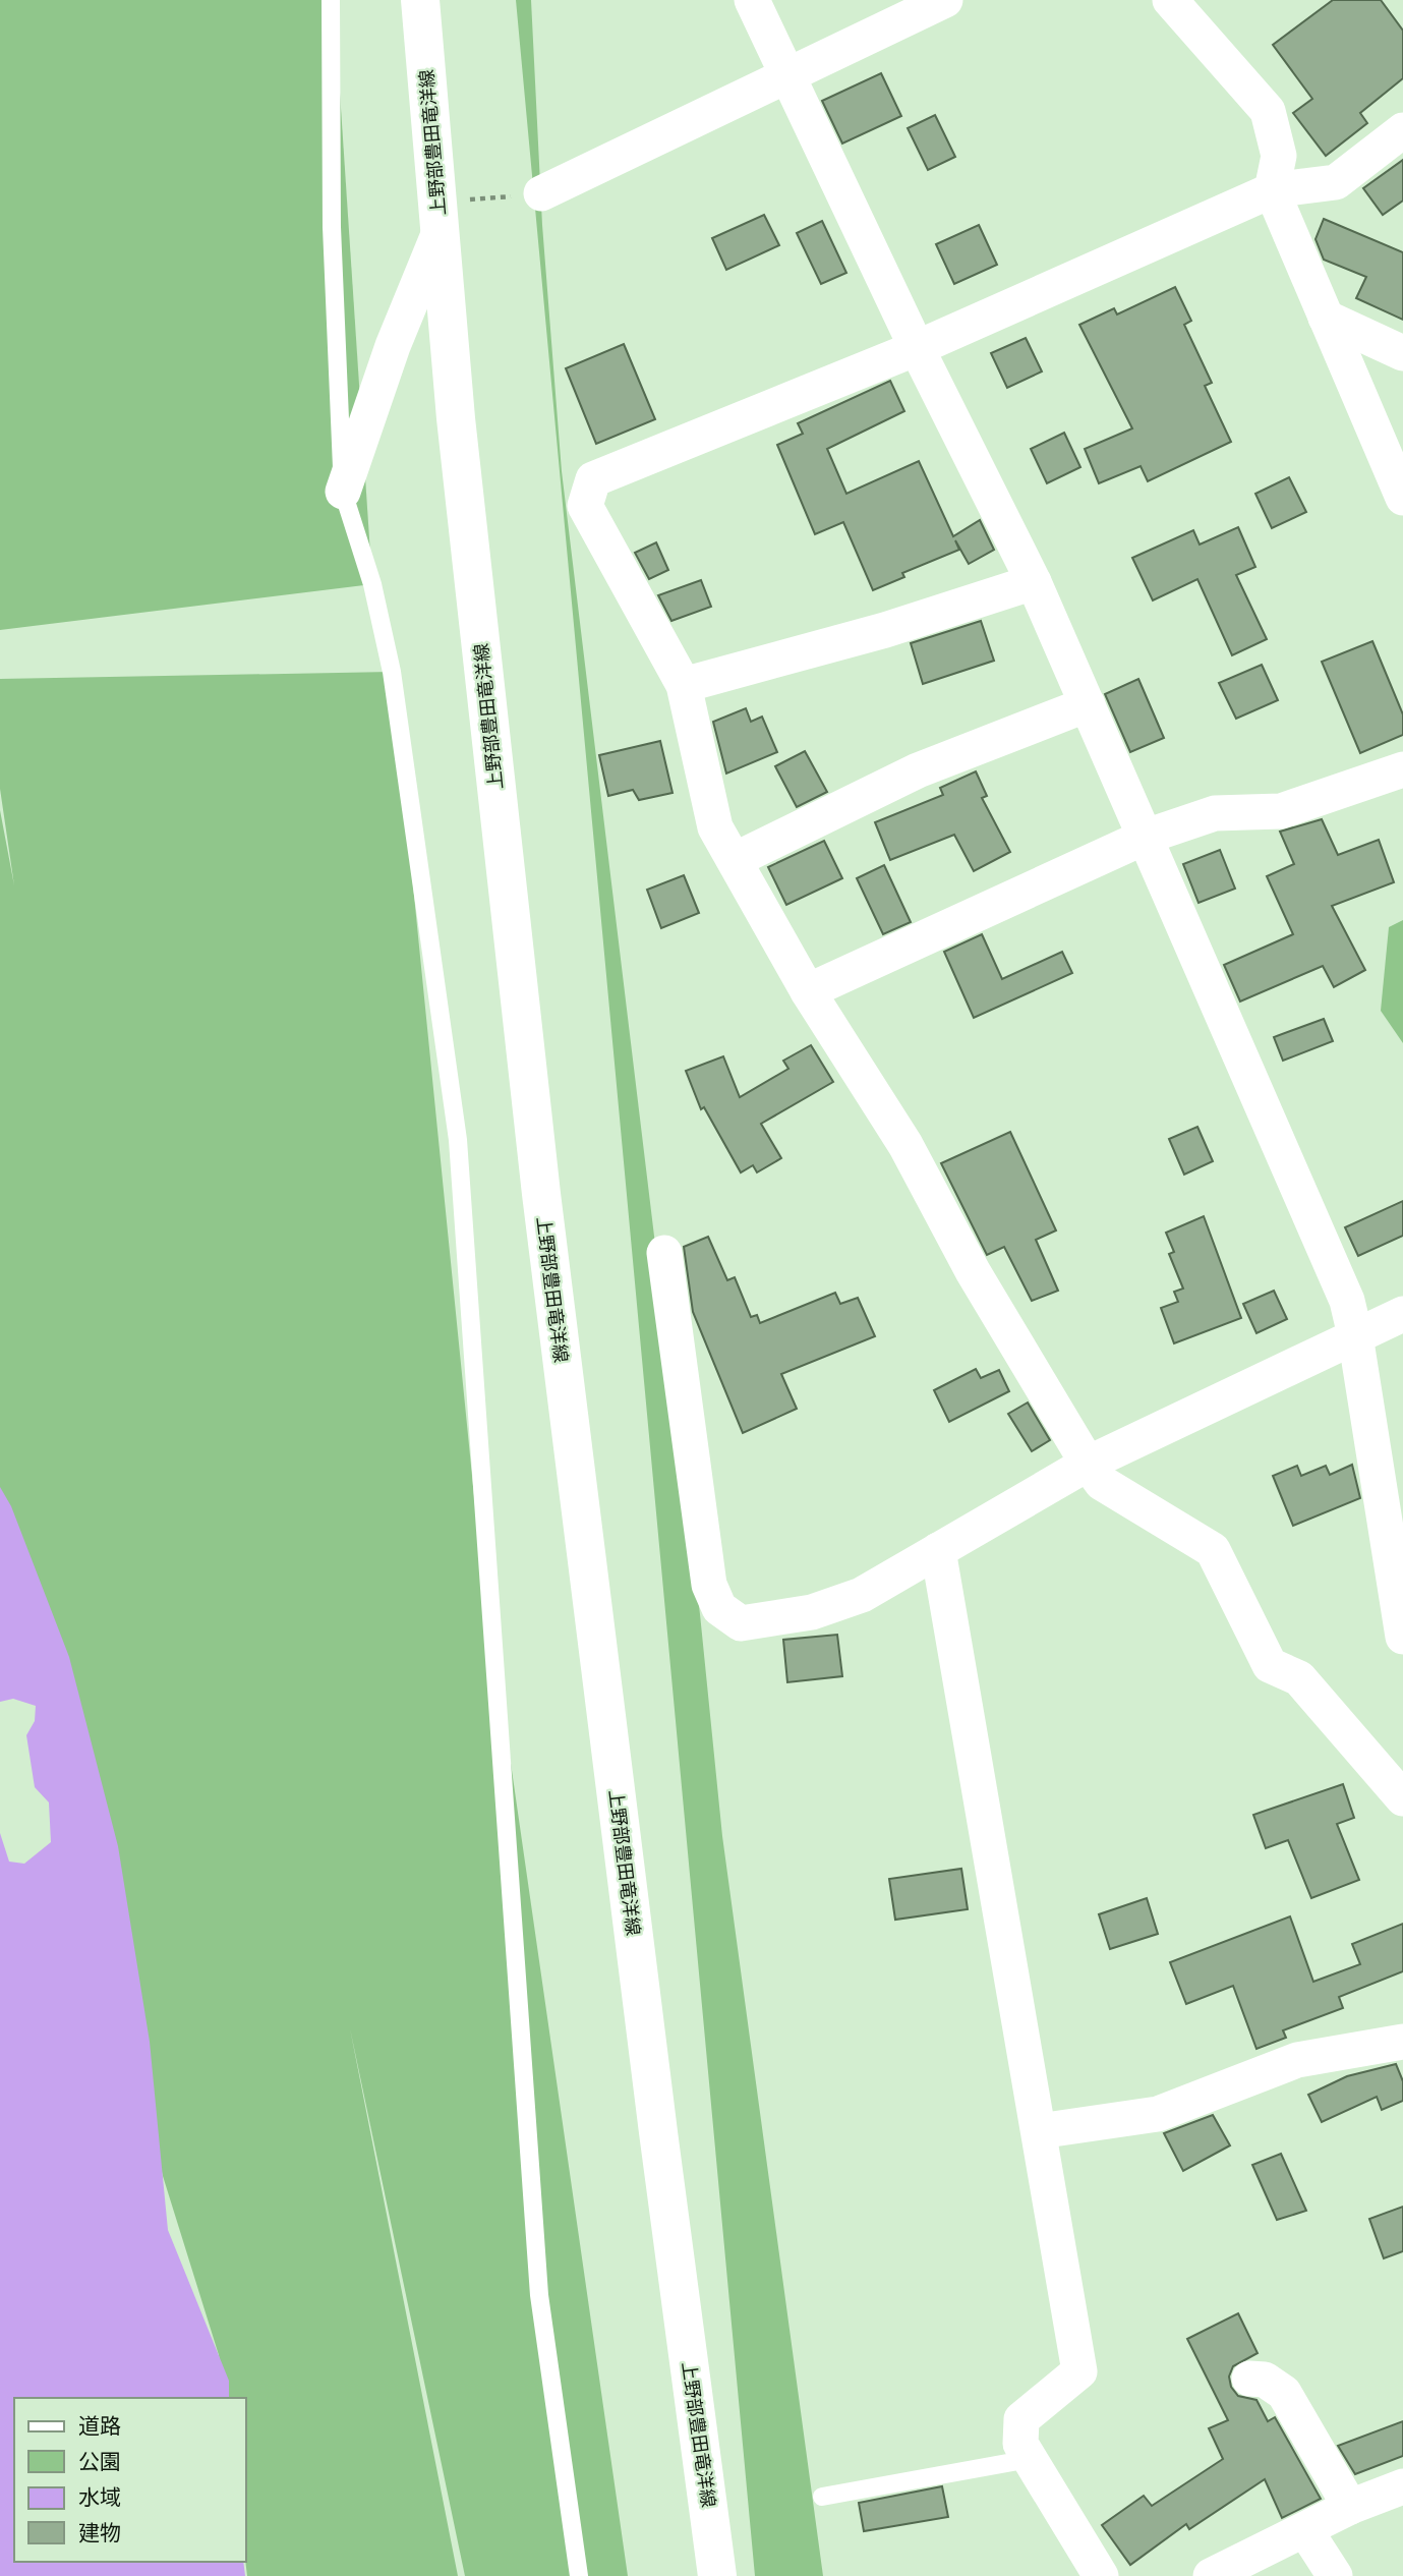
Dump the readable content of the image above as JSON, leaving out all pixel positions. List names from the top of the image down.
{
  "streets": {
    "main road": ["上野部豊田竜洋線"]
  },
  "legend": [
    "道路",
    "公園",
    "水域",
    "建物"
  ]
}
